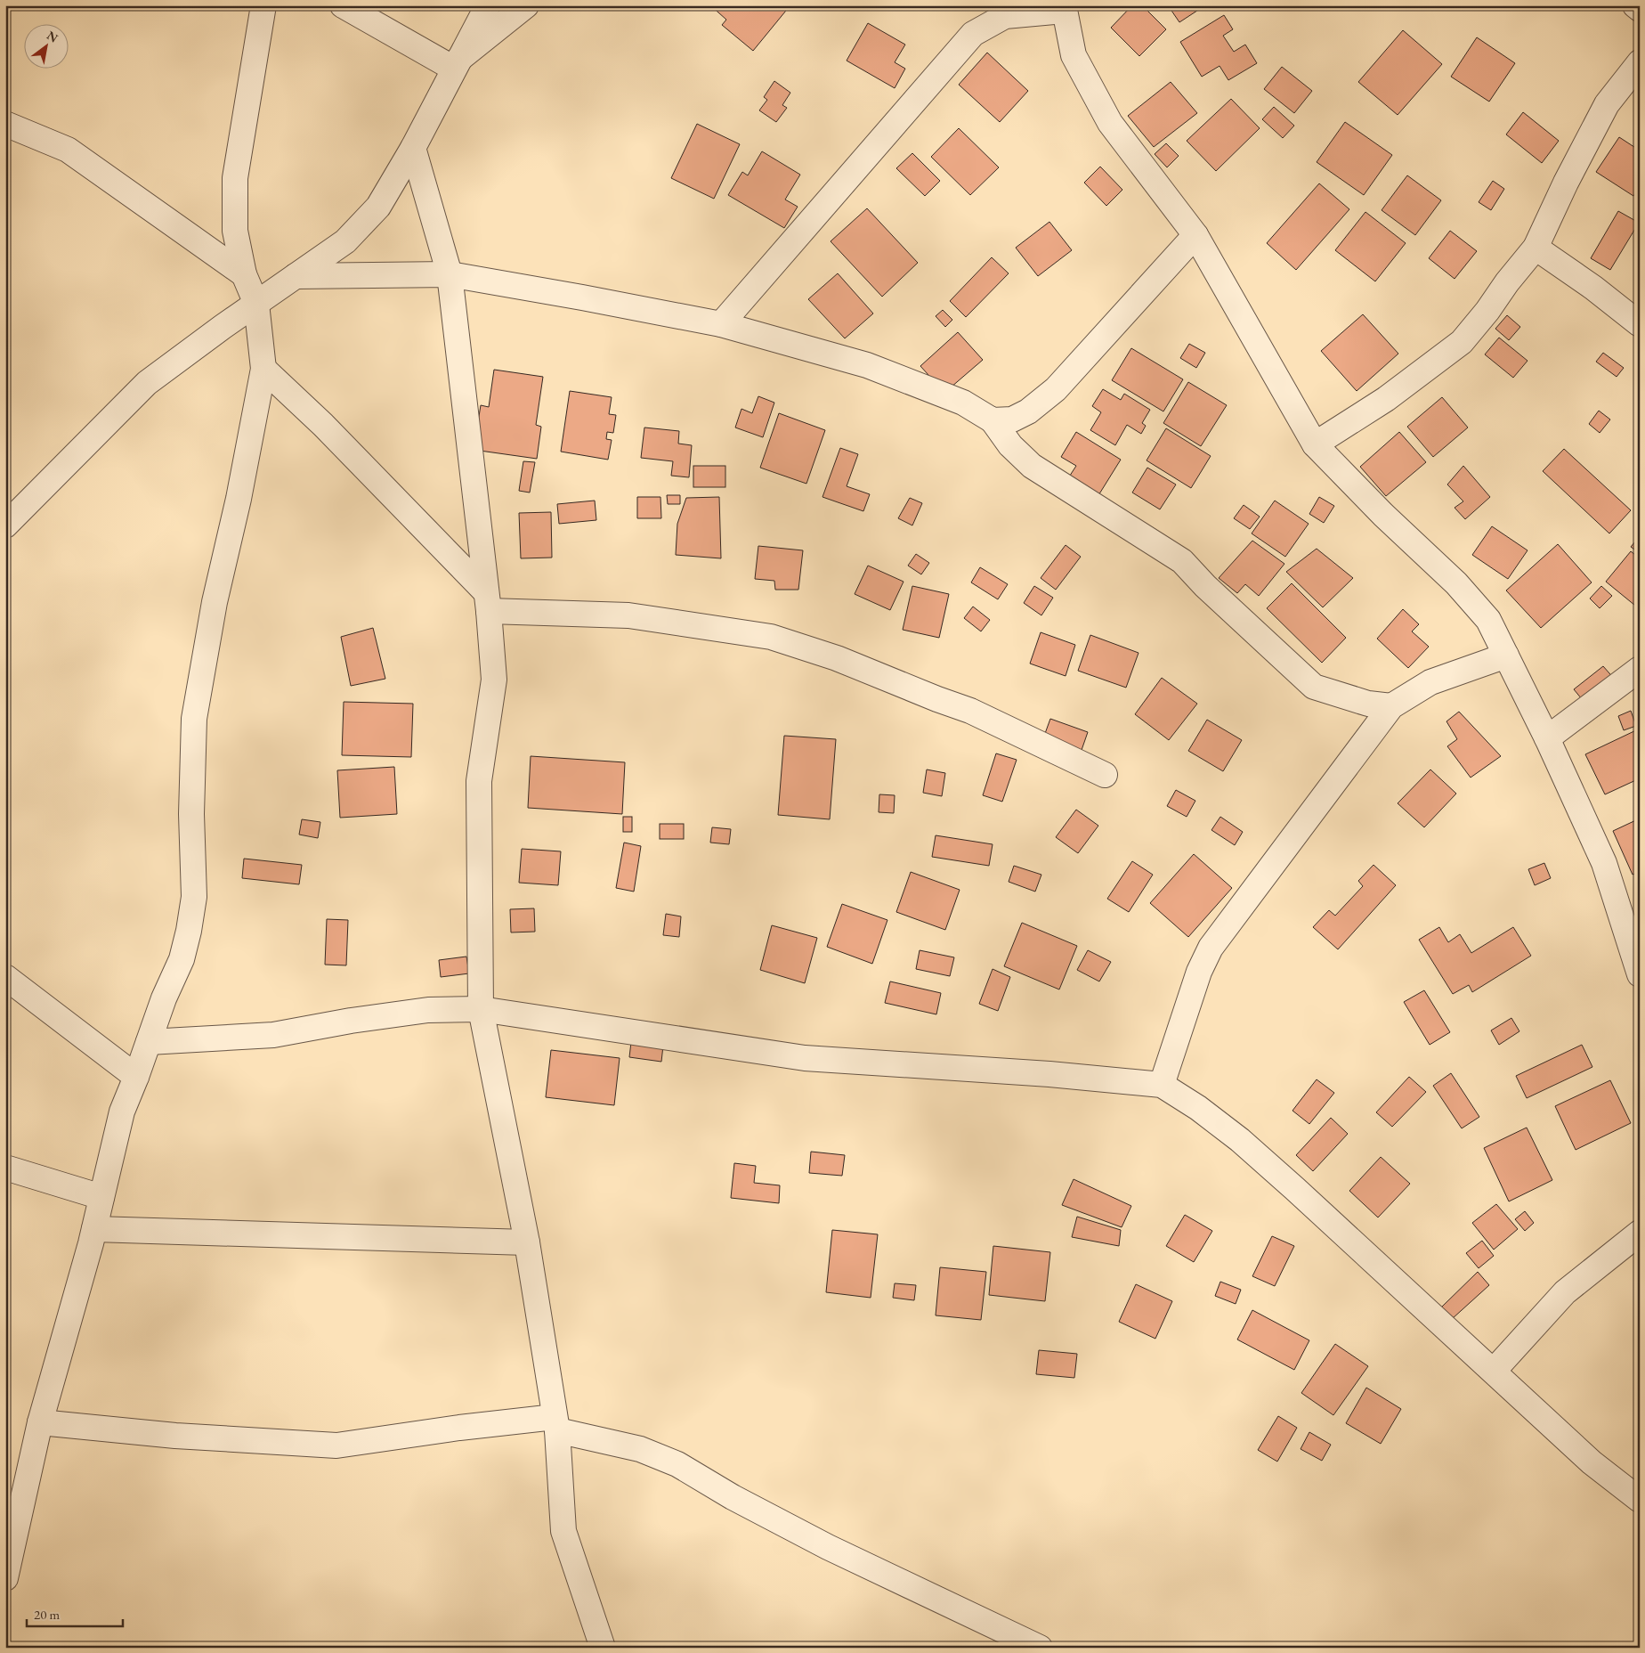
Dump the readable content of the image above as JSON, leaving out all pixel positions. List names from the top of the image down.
{
  "scale_bar": "20 m",
  "north": "top right"
}
